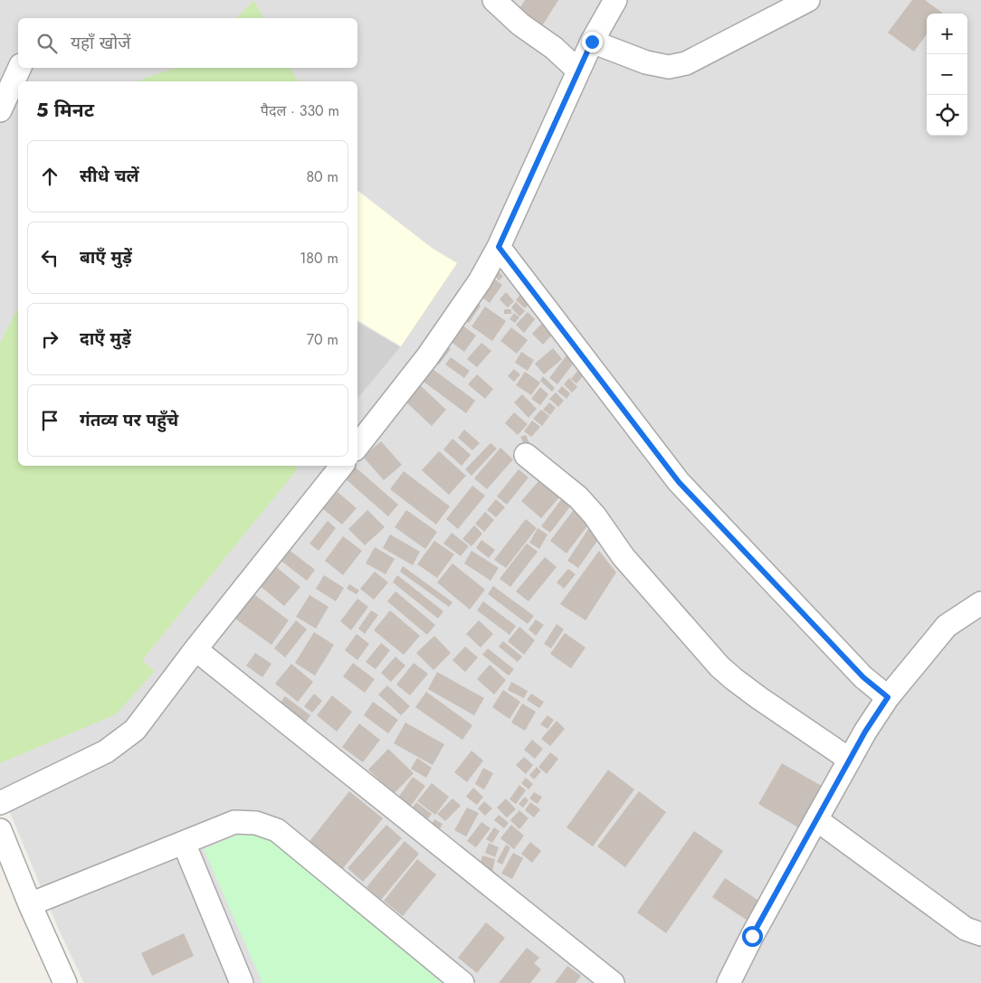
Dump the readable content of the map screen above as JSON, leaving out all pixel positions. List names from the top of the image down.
{
  "page": {
    "map_buttons": ["+", "−"],
    "search": "यहाँ खोजें",
    "heading": ["5 मिनट", "पैदल · 330 m"],
    "list": [
      ["सीधे चलें", "80 m"],
      ["बाएँ मुड़ें", "180 m"],
      ["दाएँ मुड़ें", "70 m"],
      "गंतव्य पर पहुँचे"
    ]
  }
}
